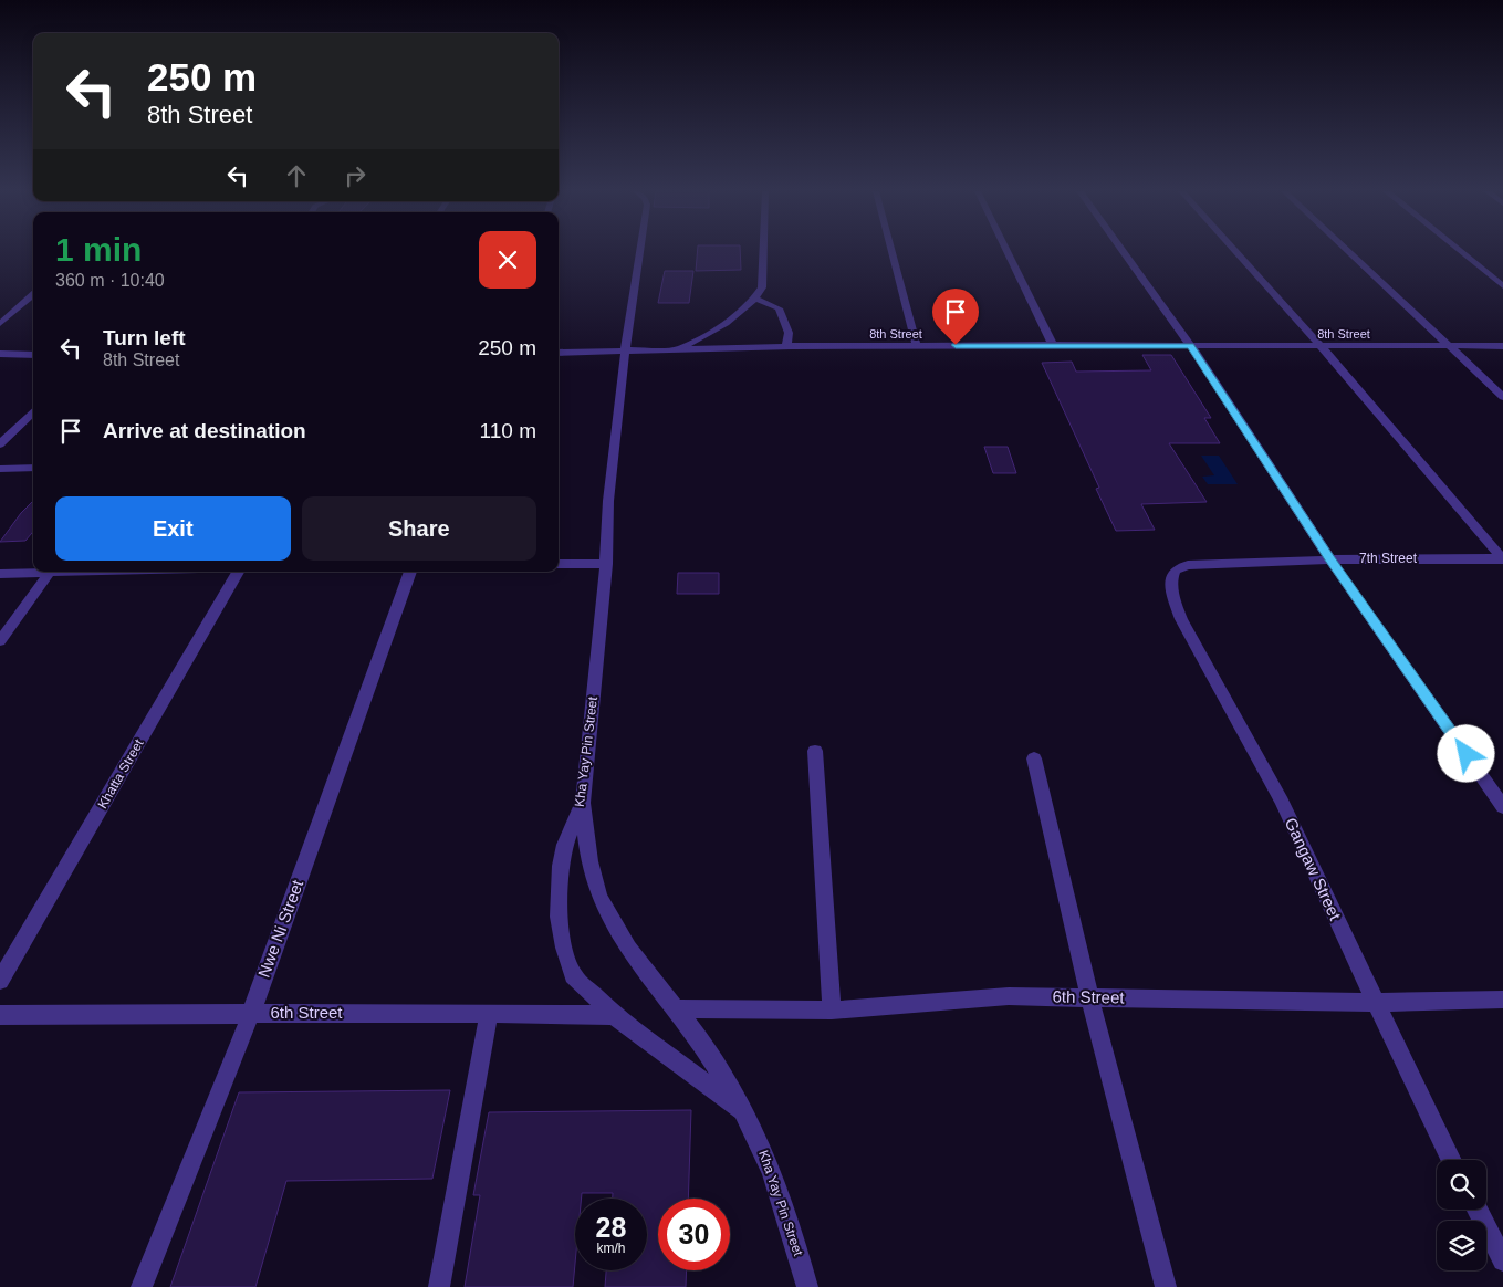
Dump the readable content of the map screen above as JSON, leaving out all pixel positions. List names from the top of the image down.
{
  "streets": {
    "street": [
      "8th Street",
      "7th Street",
      "Kha Yay Pin Street",
      "Khatta Street",
      "Gangaw Street",
      "Nwe Ni Street",
      "6th Street"
    ]
  },
  "crossings": [
    ["8th Street", "Kha Yay Pin Street"],
    ["7th Street", "Gangaw Street"],
    ["Kha Yay Pin Street", "6th Street"],
    ["Gangaw Street", "6th Street"],
    ["Nwe Ni Street", "6th Street"]
  ],
  "page": {
    "turn": ["250 m", "8th Street"],
    "heading": ["1 min", "360 m · 10:40"],
    "list": [
      {
        "name": "Turn left",
        "note": "8th Street",
        "value": "250 m"
      },
      {
        "name": "Arrive at destination",
        "value": "110 m"
      }
    ],
    "buttons": ["Exit", "Share"],
    "speed": "28 km/h",
    "limit": "30"
  }
}
